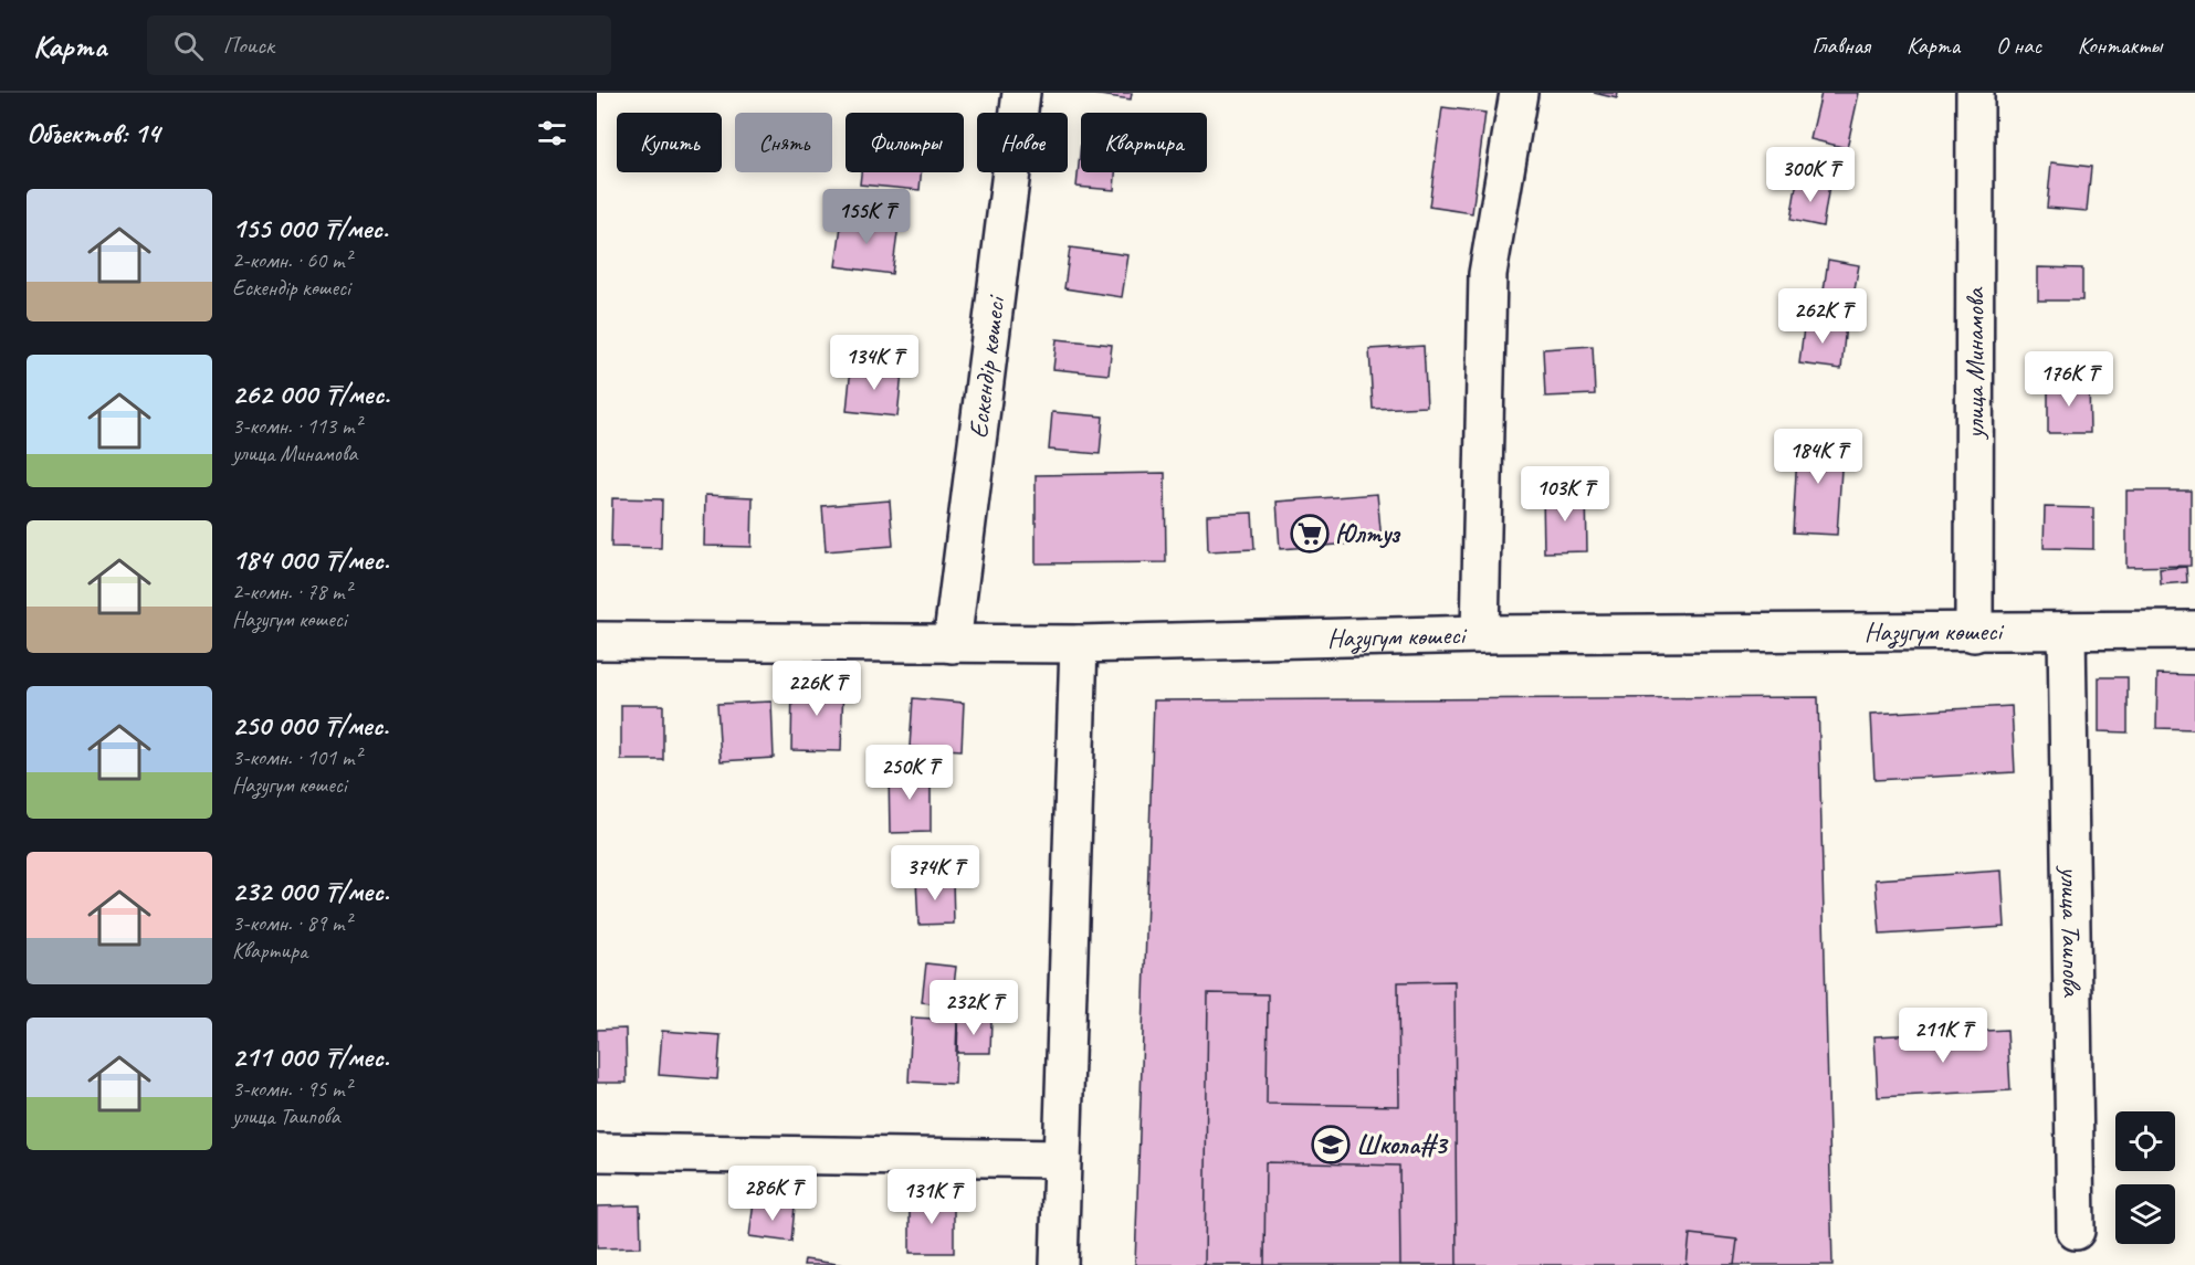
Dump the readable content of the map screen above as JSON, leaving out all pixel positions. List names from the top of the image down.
{
  "streets": {
    "street": [
      "улица Минамова",
      "Ескендір көшесі",
      "Назугум көшесі",
      "улица Таипова"
    ]
  },
  "crossings": [
    ["улица Минамова", "Назугум көшесі"],
    ["Ескендір көшесі", "Назугум көшесі"],
    ["Назугум көшесі", "улица Таипова"]
  ],
  "places": {
    "supermarket": ["Юлтуз"],
    "school or university": ["Школа#3"]
  },
  "page": {
    "header": "Карта",
    "search": "Поиск",
    "nav": [
      "Главная",
      "Карта",
      "О нас",
      "Контакты"
    ],
    "heading": "Объектов: 14",
    "chip": [
      "Купить",
      "Снять",
      "Фильтры",
      "Новое",
      "Квартира"
    ],
    "price": [
      "300K ₸",
      "155K ₸",
      "262K ₸",
      "134K ₸",
      "176K ₸",
      "184K ₸",
      "103K ₸",
      "226K ₸",
      "250K ₸",
      "374K ₸",
      "232K ₸",
      "211K ₸",
      "286K ₸",
      "131K ₸"
    ],
    "list": [
      {
        "name": "155 000 ₸/мес.",
        "note": "2-комн. · 60 m² · Ескендір көшесі"
      },
      {
        "name": "262 000 ₸/мес.",
        "note": "3-комн. · 113 m² · улица Минамова"
      },
      {
        "name": "184 000 ₸/мес.",
        "note": "2-комн. · 78 m² · Назугум көшесі"
      },
      {
        "name": "250 000 ₸/мес.",
        "note": "3-комн. · 101 m² · Назугум көшесі"
      },
      {
        "name": "232 000 ₸/мес.",
        "note": "3-комн. · 89 m² · Квартира"
      },
      {
        "name": "211 000 ₸/мес.",
        "note": "3-комн. · 95 m² · улица Таипова"
      }
    ]
  }
}
